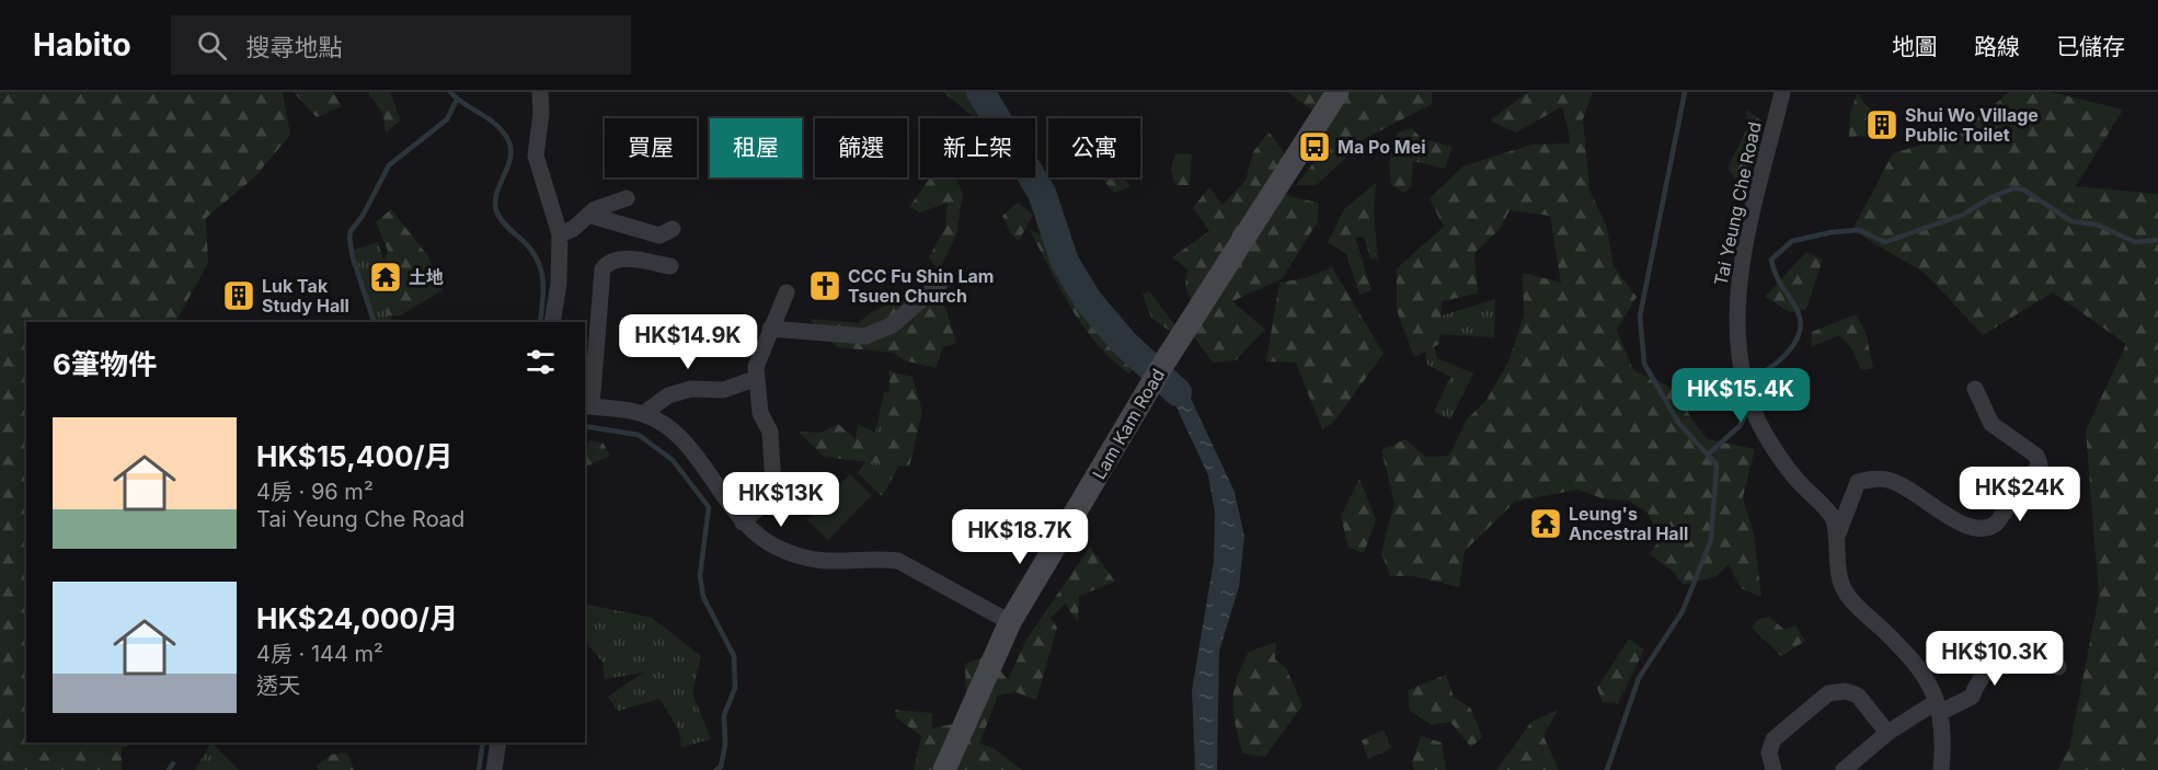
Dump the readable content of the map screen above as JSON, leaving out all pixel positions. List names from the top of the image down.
{
  "streets": {
    "main road": ["Lam Kam Road"],
    "street": ["Tai Yeung Che Road"]
  },
  "places": {
    "building": ["Shui Wo Village Public Toilet", "Luk Tak Study Hall"],
    "bus stop": ["Ma Po Mei"],
    "temple": ["土地", "Leung's Ancestral Hall"],
    "church": ["CCC Fu Shin Lam Tsuen Church"]
  },
  "page": {
    "header": "Habito",
    "search": "搜尋地點",
    "nav": ["地圖", "路線", "已儲存"],
    "chip": [
      "買屋",
      "租屋",
      "篩選",
      "新上架",
      "公寓"
    ],
    "price": [
      "HK$14.9K",
      "HK$15.4K",
      "HK$24K",
      "HK$13K",
      "HK$18.7K",
      "HK$10.3K"
    ],
    "heading": "6筆物件",
    "list": [
      {
        "name": "HK$15,400/月",
        "note": "4房 · 96 m² · Tai Yeung Che Road"
      },
      {
        "name": "HK$24,000/月",
        "note": "4房 · 144 m² · 透天"
      }
    ]
  }
}
